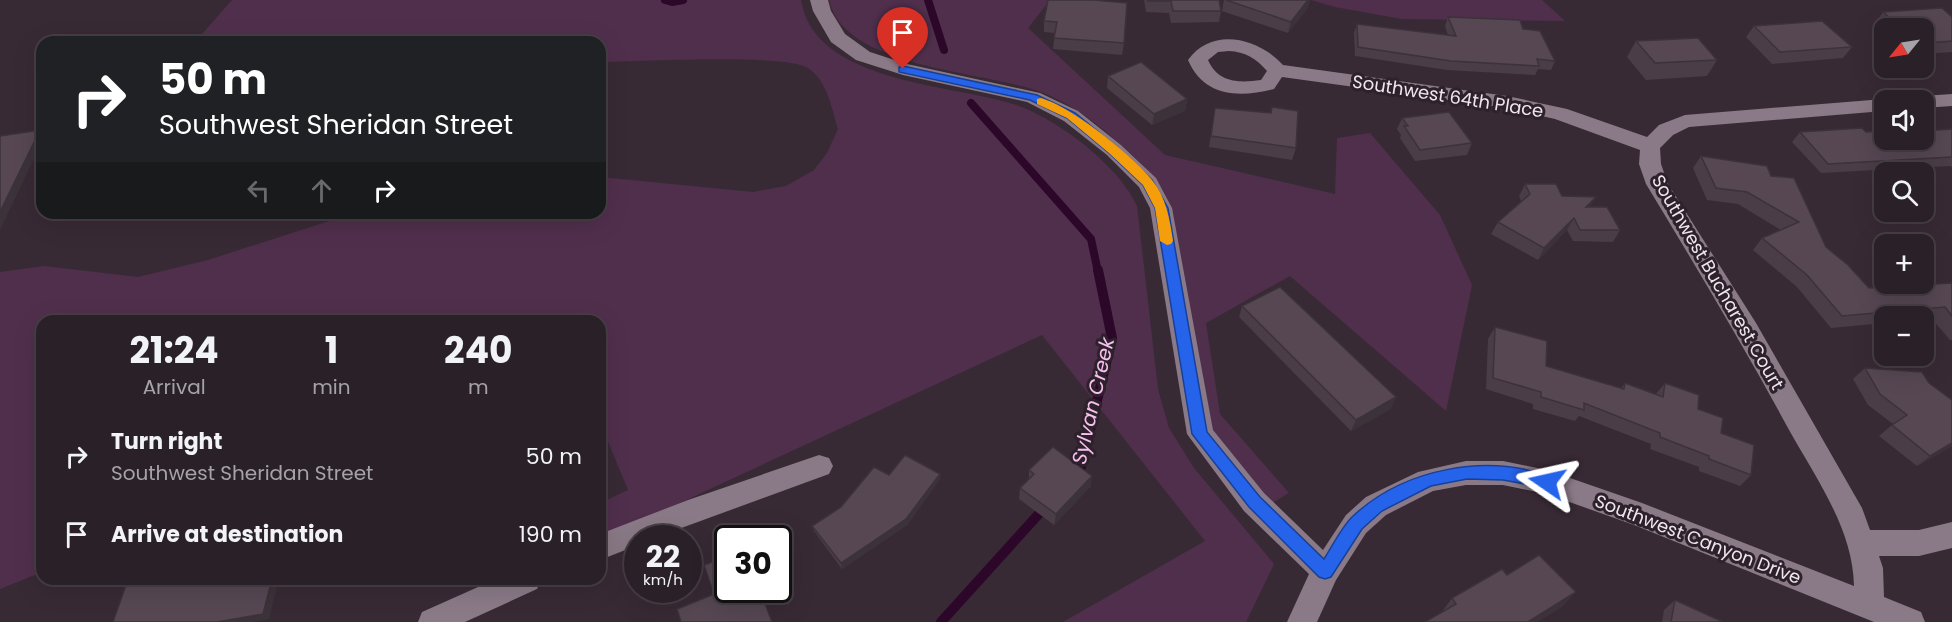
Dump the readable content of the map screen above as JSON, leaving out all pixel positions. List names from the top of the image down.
{
  "streets": {
    "street": ["Southwest 64th Place", "Southwest Bucharest Court", "Southwest Canyon Drive"]
  },
  "crossings": [
    ["Southwest 64th Place", "Southwest Bucharest Court"],
    ["Southwest Bucharest Court", "Southwest Canyon Drive"]
  ],
  "water": ["Sylvan Creek"],
  "north": "bottom left",
  "page": {
    "map_buttons": ["+", "−"],
    "turn": ["50 m", "Southwest Sheridan Street"],
    "eta": [
      "21:24",
      "Arrival",
      "1",
      "min",
      "240",
      "m"
    ],
    "list": [
      {
        "name": "Turn right",
        "note": "Southwest Sheridan Street",
        "value": "50 m"
      },
      {
        "name": "Arrive at destination",
        "value": "190 m"
      }
    ],
    "speed": "22 km/h",
    "limit": "30"
  }
}
